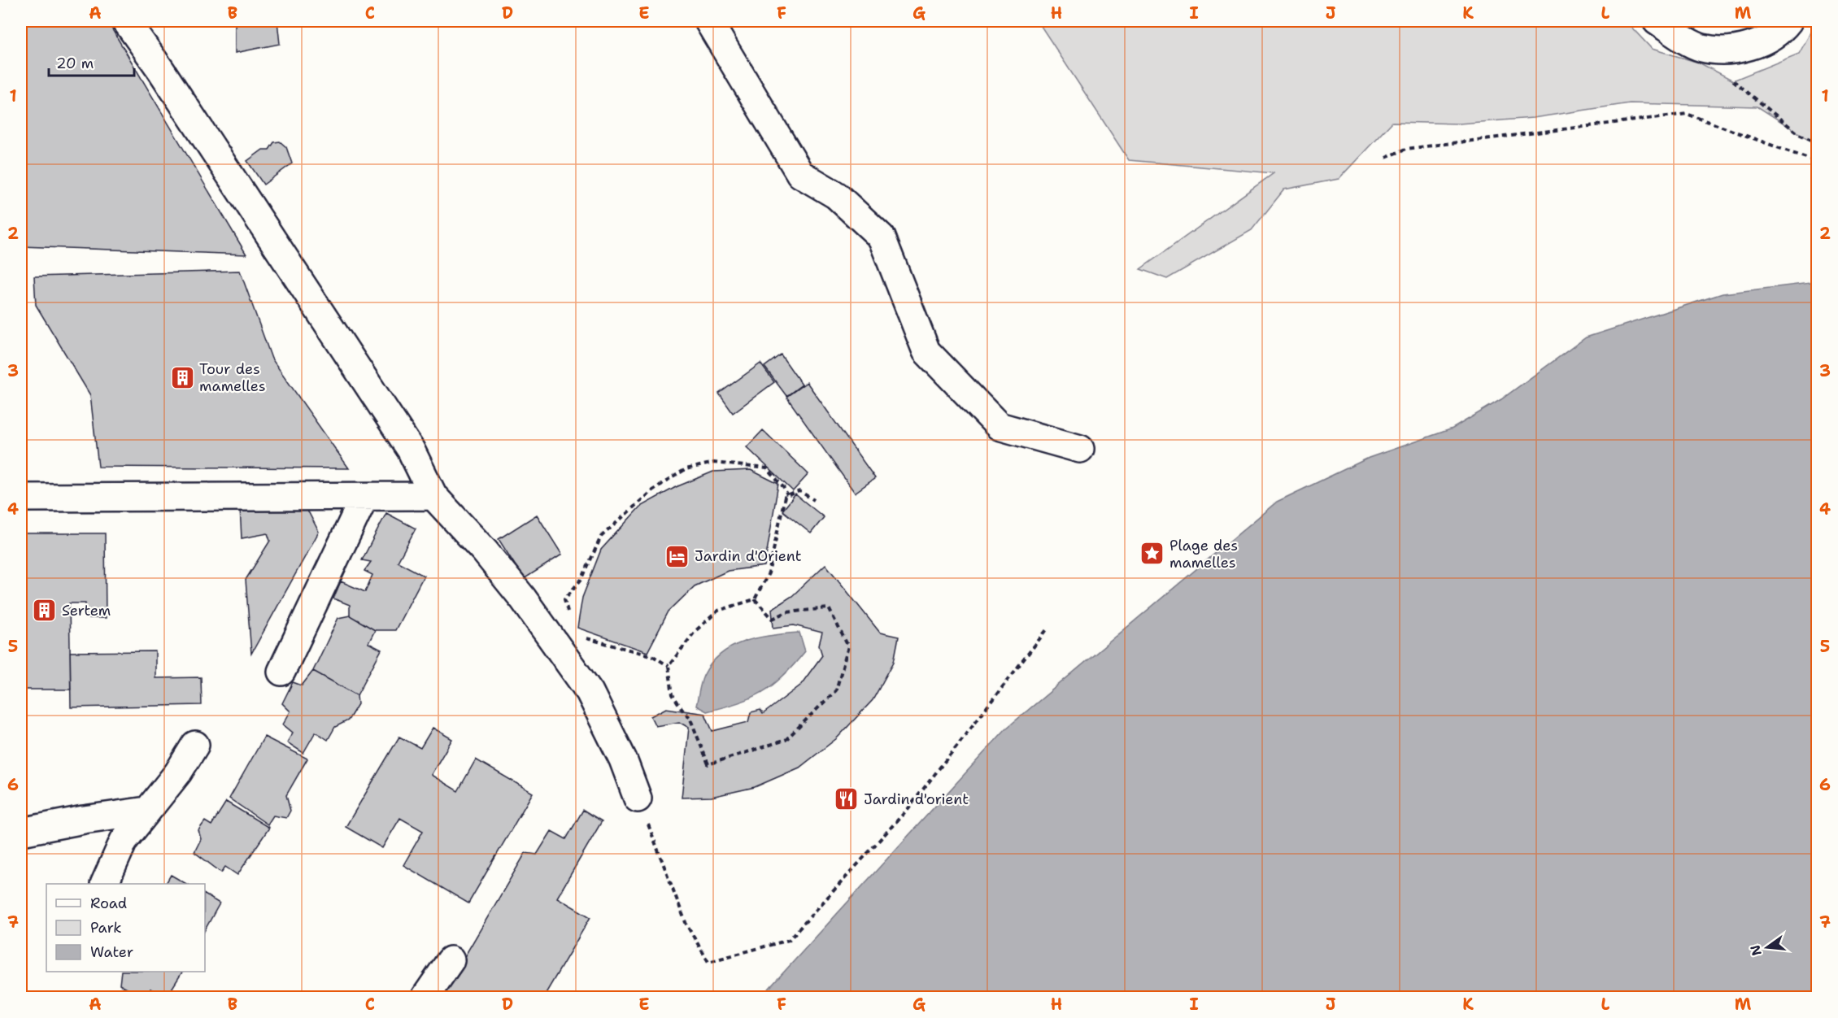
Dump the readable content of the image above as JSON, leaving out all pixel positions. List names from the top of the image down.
{
  "places": {
    "building": ["Tour des mamelles", "Sertem"],
    "place": ["Plage des mamelles"],
    "hotel": ["Jardin d'Orient"],
    "restaurant": ["Jardin d'orient"]
  },
  "legend": ["Road", "Park", "Water"],
  "scale_bar": "20 m",
  "north": "left",
  "grid": {
    "columns": [
      "A",
      "B",
      "C",
      "D",
      "E",
      "F",
      "G",
      "H",
      "I",
      "J",
      "K",
      "L",
      "M"
    ],
    "rows": [
      "1",
      "2",
      "3",
      "4",
      "5",
      "6",
      "7"
    ]
  }
}
